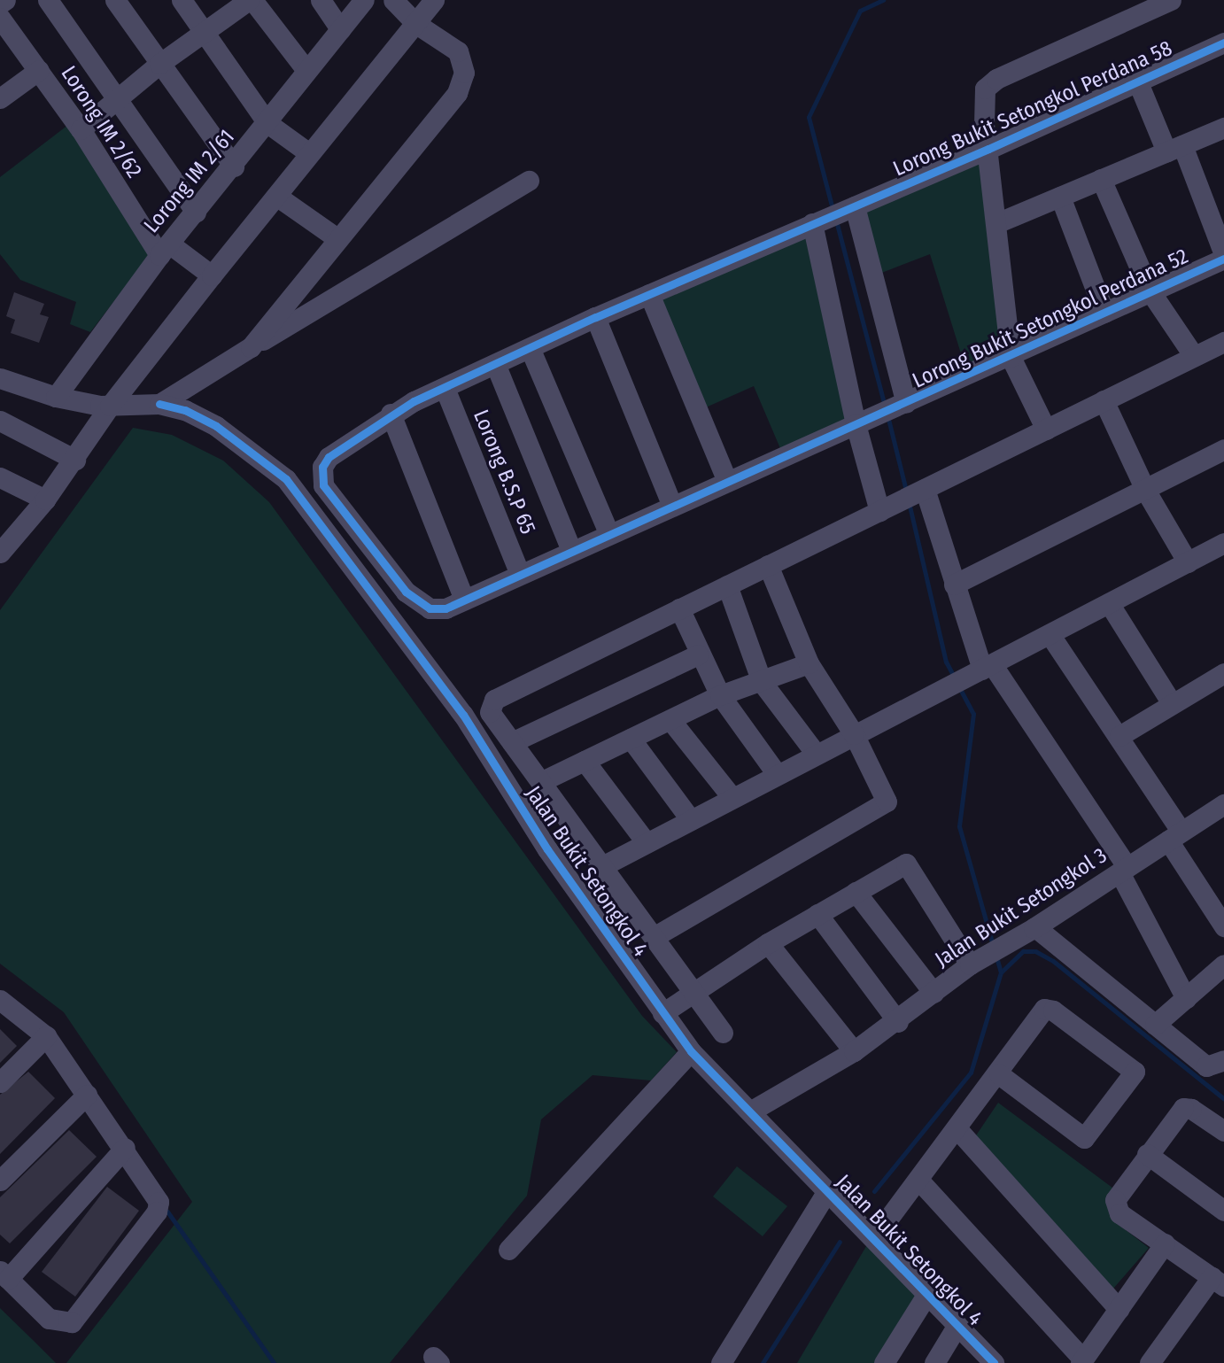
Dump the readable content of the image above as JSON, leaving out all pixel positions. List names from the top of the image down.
{
  "streets": {
    "street": [
      "Lorong Bukit Setongkol Perdana 58",
      "Lorong IM 2/62",
      "Lorong IM 2/61",
      "Lorong Bukit Setongkol Perdana 52",
      "Lorong B.S.P 65",
      "Jalan Bukit Setongkol 4",
      "Jalan Bukit Setongkol 3"
    ]
  },
  "crossings": [
    ["Lorong Bukit Setongkol Perdana 58", "Lorong Bukit Setongkol Perdana 52"],
    ["Lorong Bukit Setongkol Perdana 58", "Lorong B.S.P 65"],
    ["Lorong IM 2/62", "Lorong IM 2/61"],
    ["Lorong Bukit Setongkol Perdana 52", "Lorong B.S.P 65"],
    ["Jalan Bukit Setongkol 4", "Jalan Bukit Setongkol 3"]
  ]
}
